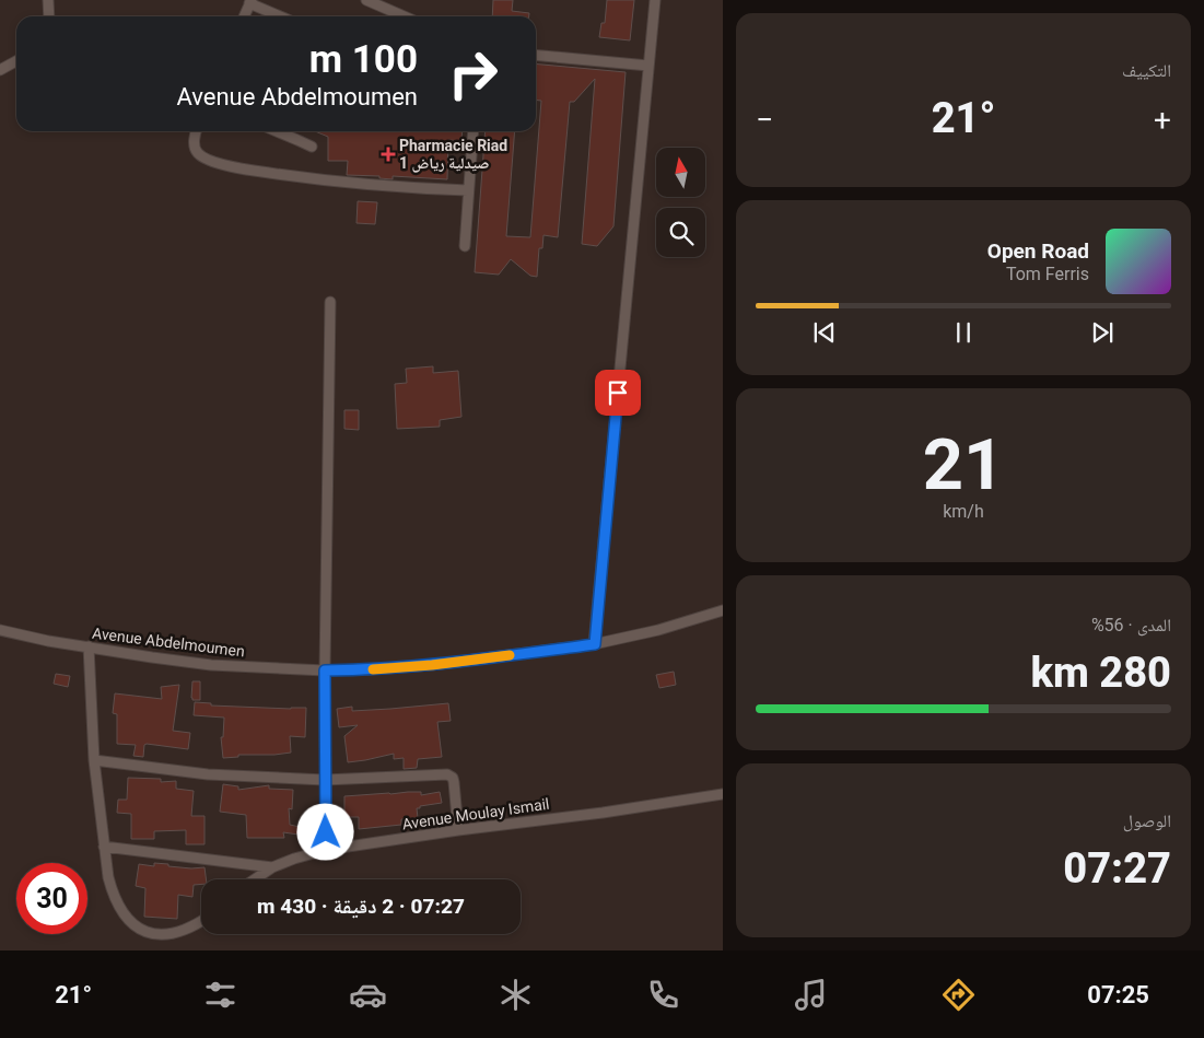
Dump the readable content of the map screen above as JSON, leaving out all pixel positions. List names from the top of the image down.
{
  "streets": {
    "street": ["Avenue Abdelmoumen", "Avenue Moulay Ismail"]
  },
  "places": {
    "health": ["Pharmacie Riad 1 صيدلية رياض"]
  },
  "north": "top",
  "page": {
    "tile": [
      "التكييف",
      ["21", "km/h"],
      ["المدى · 56%", "280 km"],
      ["الوصول", "07:27"]
    ],
    "turn": ["100 m", "Avenue Abdelmoumen"],
    "heat": ["−", "21°", "+"],
    "song": ["Open Road", "Tom Ferris"],
    "limit": "30",
    "trip": "07:27 · 2 دقيقة · 430 m",
    "tabs": ["07:25", "21°"]
  }
}
